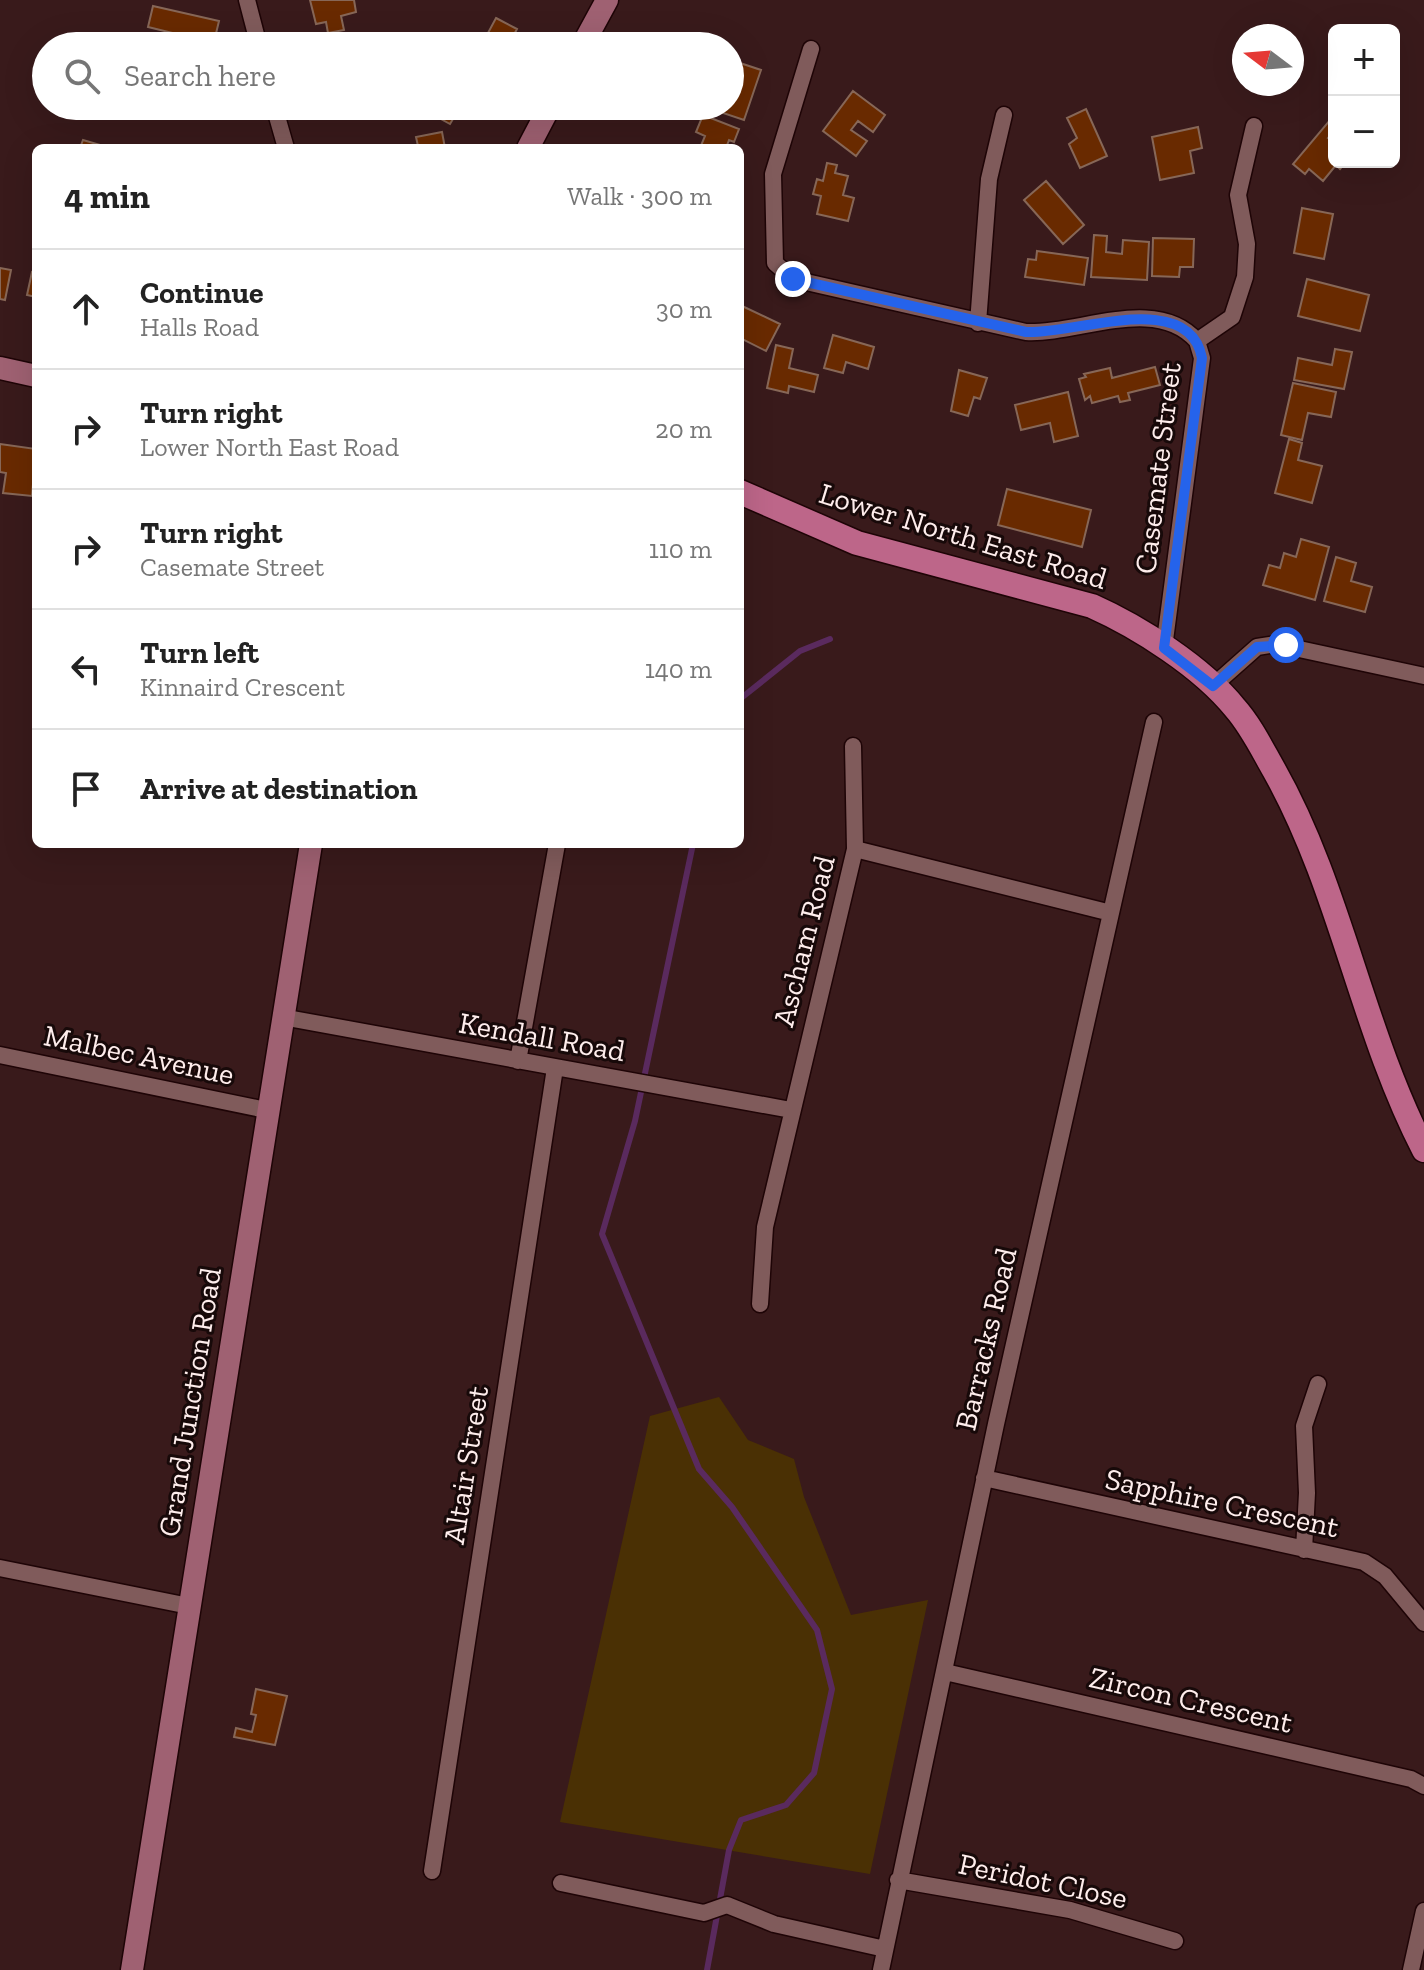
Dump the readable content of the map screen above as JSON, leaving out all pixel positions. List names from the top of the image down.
{
  "streets": {
    "main road": ["Lower North East Road", "Grand Junction Road"],
    "street": [
      "Casemate Street",
      "Ascham Road",
      "Kendall Road",
      "Malbec Avenue",
      "Barracks Road",
      "Altair Street",
      "Sapphire Crescent",
      "Zircon Crescent",
      "Peridot Close"
    ]
  },
  "crossings": [
    ["Casemate Street", "Lower North East Road"],
    ["Ascham Road", "Kendall Road"],
    ["Ascham Road", "Barracks Road"],
    ["Kendall Road", "Grand Junction Road"],
    ["Kendall Road", "Altair Street"],
    ["Malbec Avenue", "Grand Junction Road"],
    ["Barracks Road", "Sapphire Crescent"],
    ["Barracks Road", "Zircon Crescent"],
    ["Barracks Road", "Peridot Close"]
  ],
  "north": "left",
  "page": {
    "map_buttons": ["+", "−"],
    "search": "Search here",
    "heading": ["4 min", "Walk · 300 m"],
    "list": [
      ["Continue", "Halls Road", "30 m"],
      ["Turn right", "Lower North East Road", "20 m"],
      ["Turn right", "Casemate Street", "110 m"],
      ["Turn left", "Kinnaird Crescent", "140 m"],
      "Arrive at destination"
    ]
  }
}
